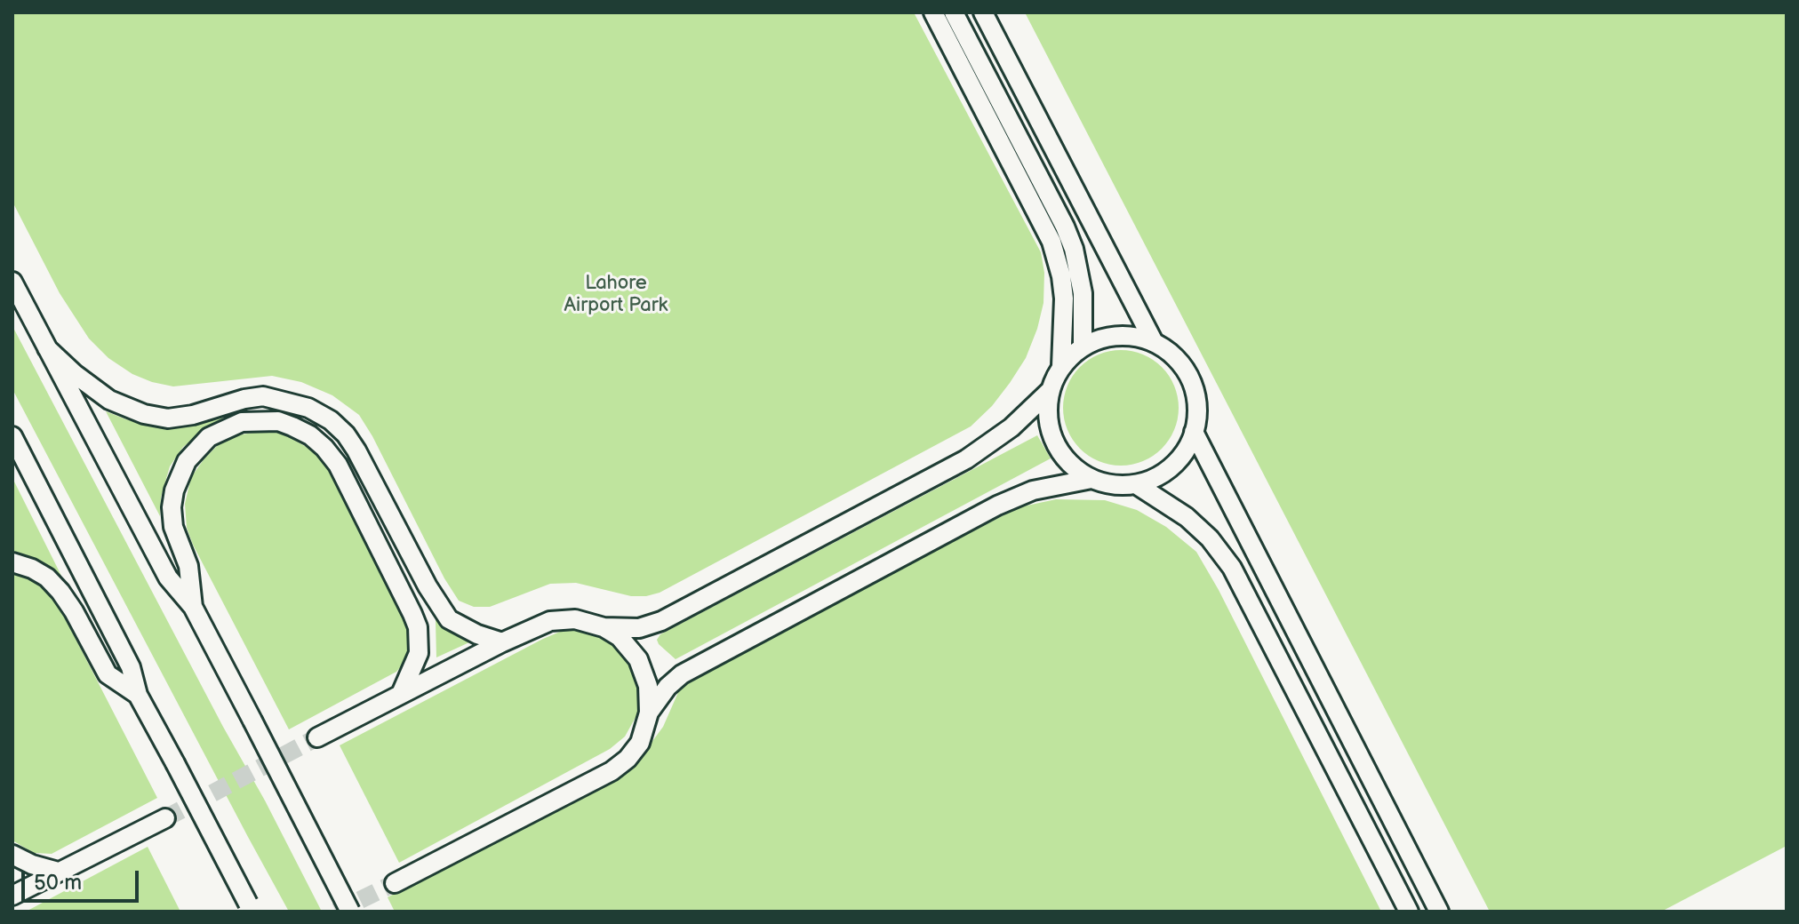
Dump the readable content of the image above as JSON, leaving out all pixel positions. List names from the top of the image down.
{
  "parks": ["Lahore Airport Park"],
  "scale_bar": "50 m"
}
